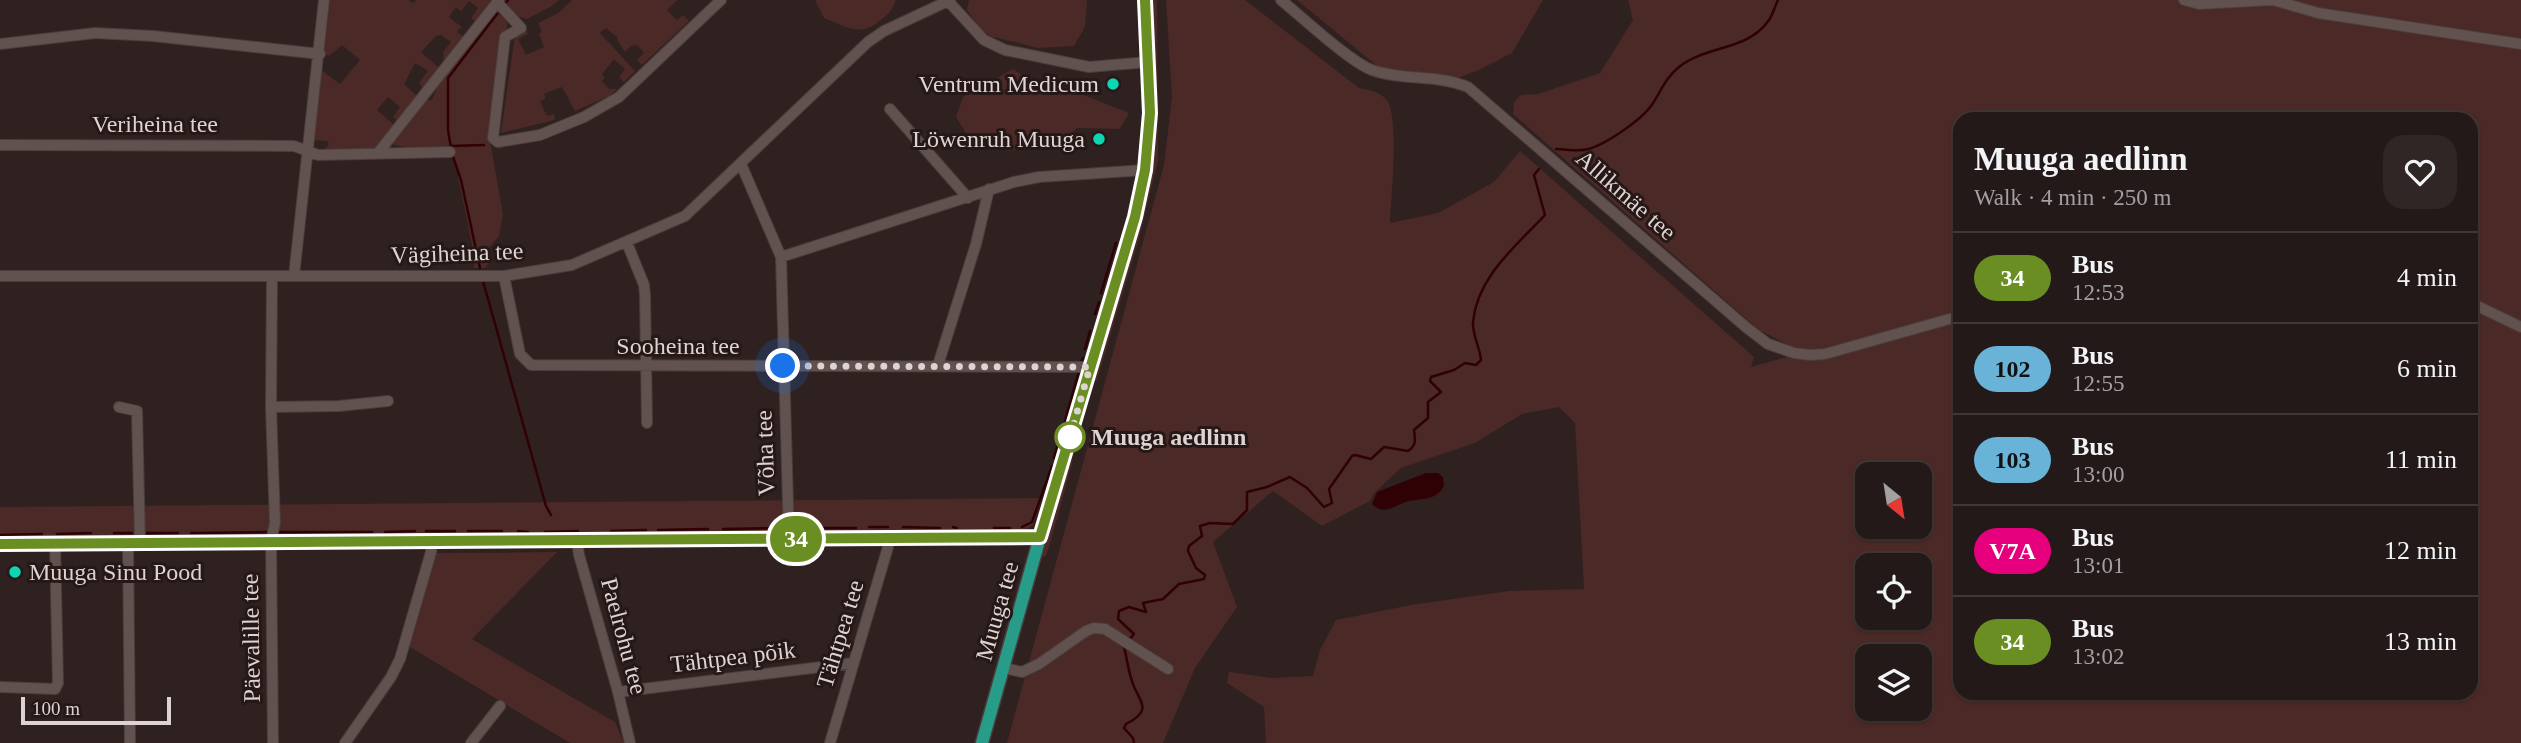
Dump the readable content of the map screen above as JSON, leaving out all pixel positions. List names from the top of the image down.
{
  "streets": {
    "main road": ["Muuga tee"],
    "street": [
      "Veriheina tee",
      "Allikmäe tee",
      "Vägiheina tee",
      "Sooheina tee",
      "Võha tee",
      "Tähtpea tee",
      "Paelrohu tee",
      "Päevalille tee",
      "Tähtpea põik"
    ]
  },
  "crossings": [
    ["Vägiheina tee", "Sooheina tee"],
    ["Vägiheina tee", "Võha tee"],
    ["Vägiheina tee", "Päevalille tee"],
    ["Sooheina tee", "Võha tee"],
    ["Sooheina tee", "Muuga tee"],
    ["Tähtpea tee", "Tähtpea põik"],
    ["Paelrohu tee", "Tähtpea põik"]
  ],
  "places": [
    "Ventrum Medicum",
    "Löwenruh Muuga",
    "Muuga aedlinn",
    "Muuga Sinu Pood"
  ],
  "lines": ["bus line 34"],
  "scale_bar": "100 m",
  "north": "bottom right",
  "page": {
    "on_map": "34",
    "heading": ["Muuga aedlinn", "Walk · 4 min · 250 m"],
    "list": [
      {
        "mark": "34",
        "name": "Bus",
        "note": "12:53",
        "value": "4 min"
      },
      {
        "mark": "102",
        "name": "Bus",
        "note": "12:55",
        "value": "6 min"
      },
      {
        "mark": "103",
        "name": "Bus",
        "note": "13:00",
        "value": "11 min"
      },
      {
        "mark": "V7A",
        "name": "Bus",
        "note": "13:01",
        "value": "12 min"
      },
      {
        "mark": "34",
        "name": "Bus",
        "note": "13:02",
        "value": "13 min"
      }
    ],
    "scale": "100 m"
  }
}
